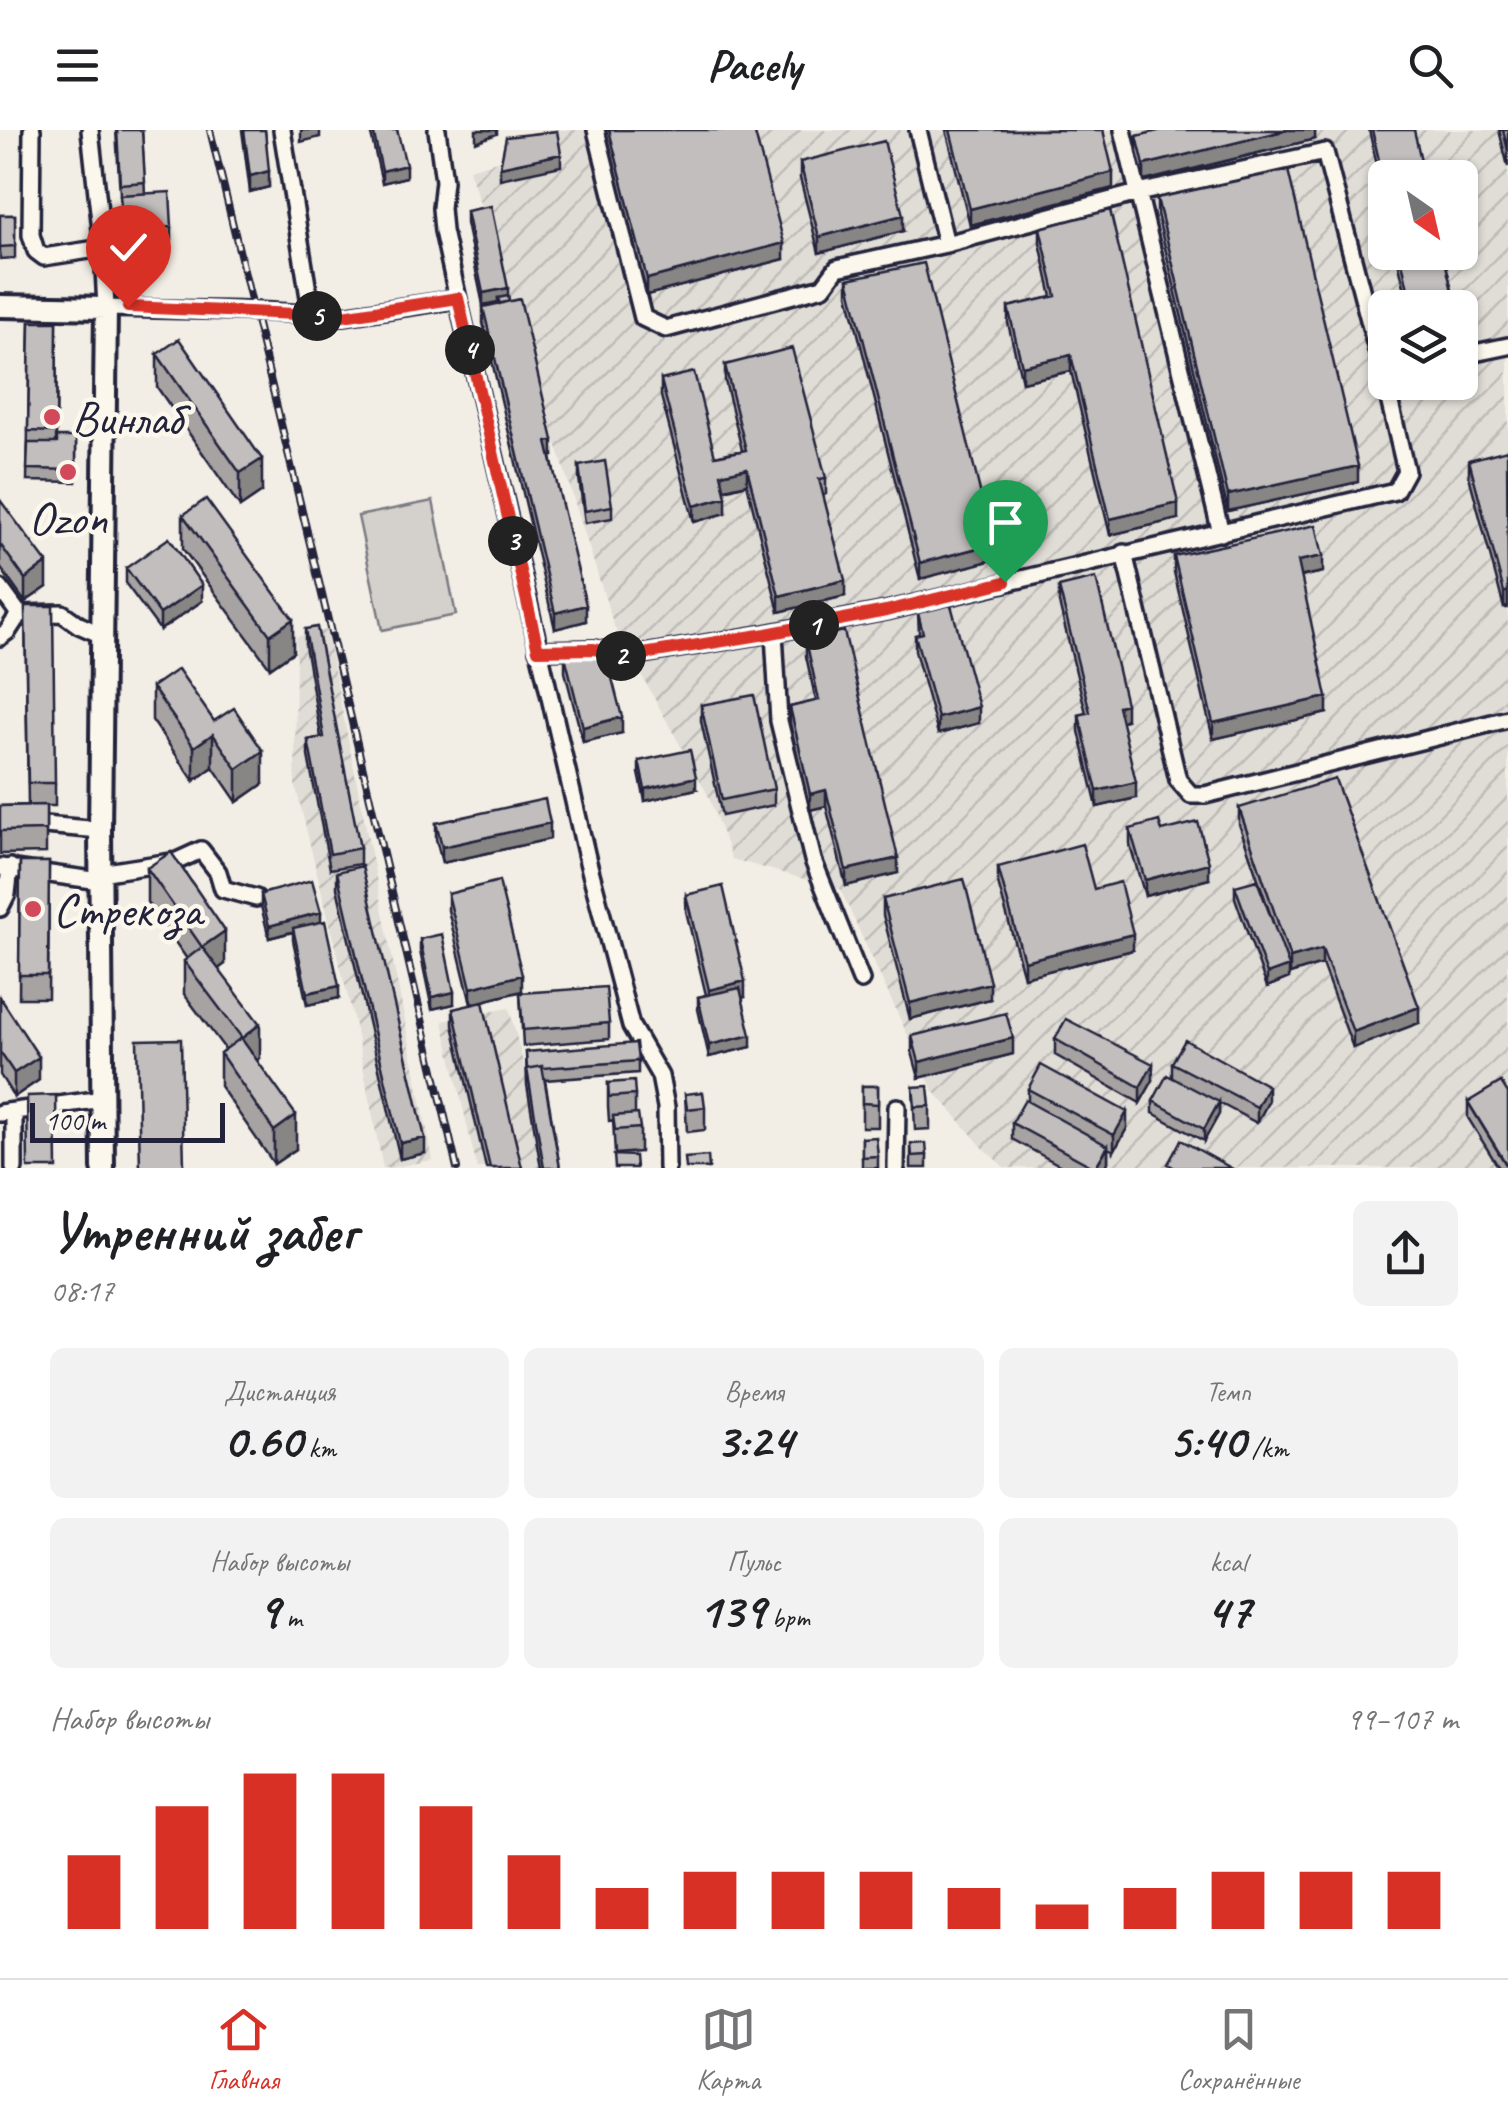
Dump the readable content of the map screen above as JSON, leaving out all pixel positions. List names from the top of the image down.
{
  "places": ["Винлаб", "Ozon", "Стрекоза"],
  "scale_bar": "100 m",
  "north": "bottom right",
  "page": {
    "header": "Pacely",
    "pins": [
      "5",
      "4",
      "3",
      "1",
      "2"
    ],
    "scale": "100 m",
    "heading": ["Утренний забег", "08:17"],
    "stats": [
      ["Дистанция", "0.60 km"],
      ["Время", "3:24"],
      ["Темп", "5:40 /km"],
      ["Набор высоты", "9 m"],
      ["Пульс", "139 bpm"],
      ["kcal", "47"]
    ],
    "chart": ["Набор высоты", "99–107 m"],
    "tabs": ["Главная", "Карта", "Сохранённые"]
  }
}
